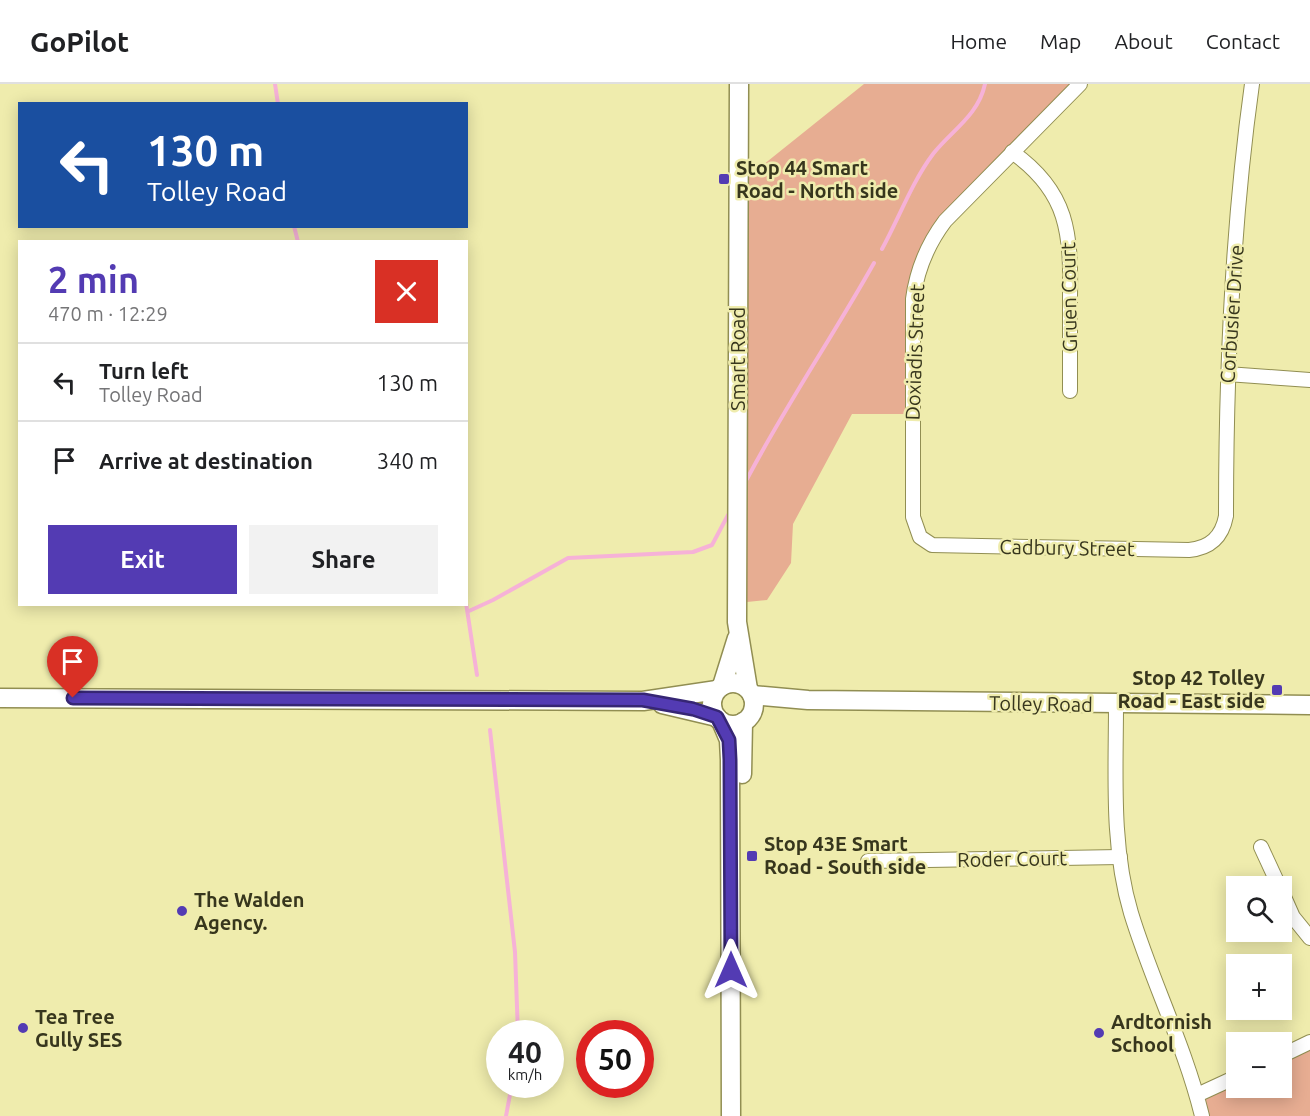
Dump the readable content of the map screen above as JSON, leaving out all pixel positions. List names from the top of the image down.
{
  "streets": {
    "main road": ["Smart Road", "Tolley Road"],
    "street": [
      "Gruen Court",
      "Corbusier Drive",
      "Doxiadis Street",
      "Cadbury Street",
      "Roder Court"
    ]
  },
  "crossings": [
    ["Gruen Court", "Doxiadis Street"],
    ["Corbusier Drive", "Cadbury Street"],
    ["Doxiadis Street", "Cadbury Street"],
    ["Smart Road", "Tolley Road"]
  ],
  "places": {
    "transit": ["Stop 44 Smart Road - North side", "Stop 42 Tolley Road - East side", "Stop 43E Smart Road - South side"],
    "other": ["The Walden Agency.", "Tea Tree Gully SES", "Ardtornish School"]
  },
  "page": {
    "header": "GoPilot",
    "nav": [
      "Home",
      "Map",
      "About",
      "Contact"
    ],
    "turn": ["130 m", "Tolley Road"],
    "heading": ["2 min", "470 m · 12:29"],
    "list": [
      {
        "name": "Turn left",
        "note": "Tolley Road",
        "value": "130 m"
      },
      {
        "name": "Arrive at destination",
        "value": "340 m"
      }
    ],
    "buttons": ["Exit", "Share"],
    "map_buttons": ["+", "−"],
    "speed": "40 km/h",
    "limit": "50"
  }
}
